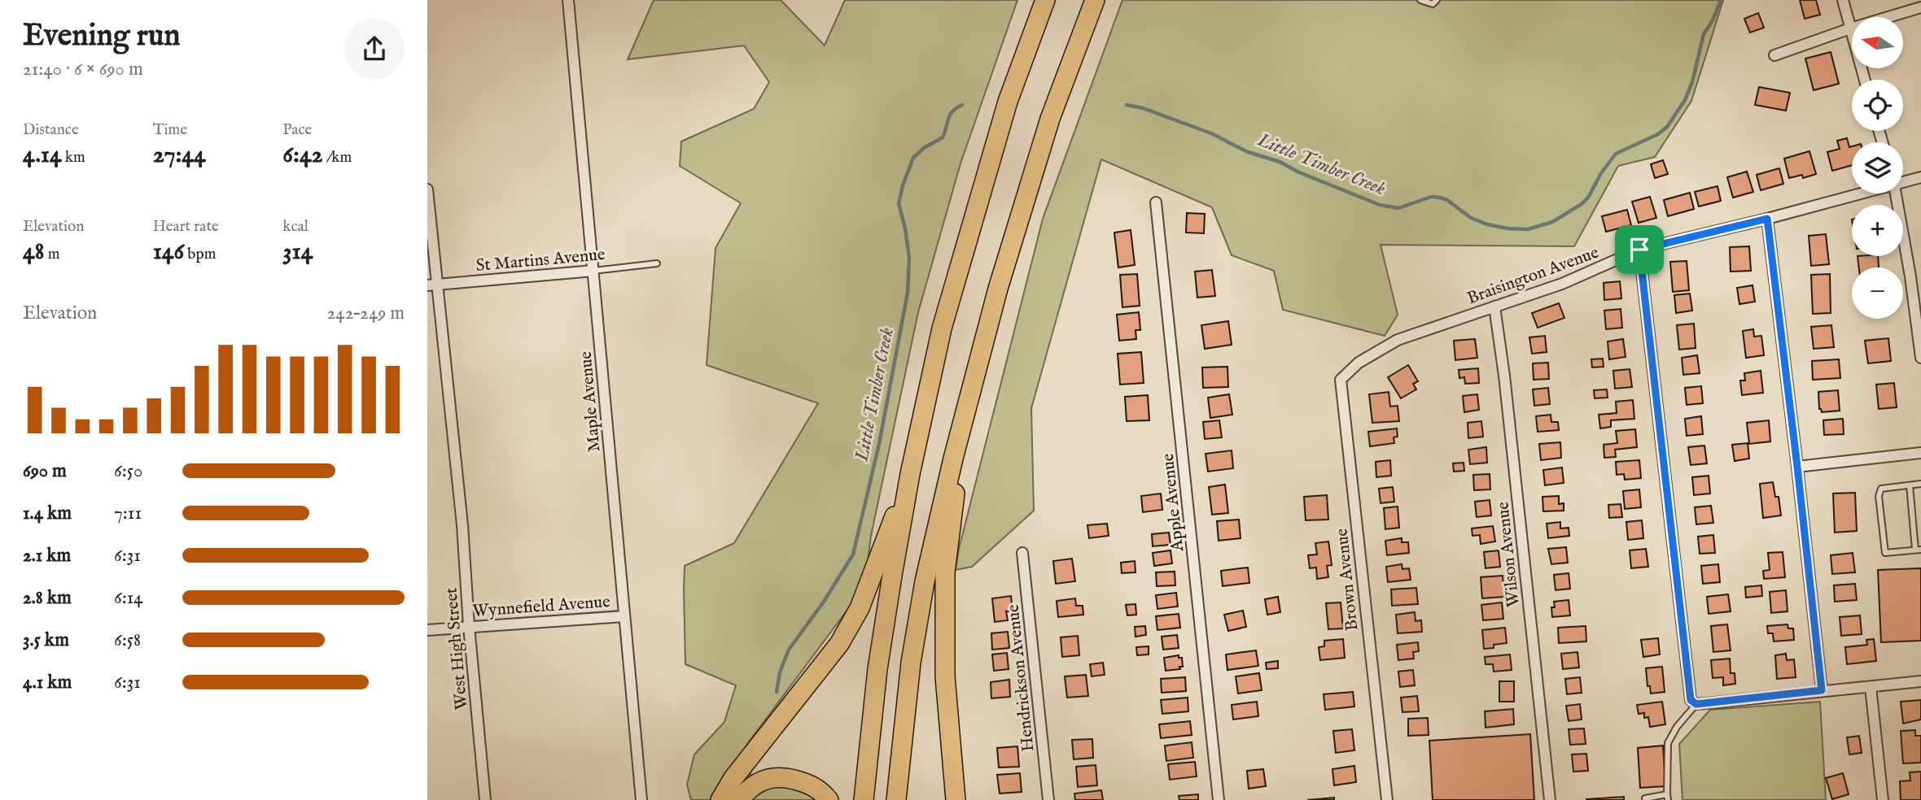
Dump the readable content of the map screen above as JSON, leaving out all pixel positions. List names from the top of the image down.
{
  "streets": {
    "street": [
      "St Martins Avenue",
      "Braisington Avenue",
      "Maple Avenue",
      "Apple Avenue",
      "Wilson Avenue",
      "Brown Avenue",
      "Wynnefield Avenue",
      "West High Street",
      "Hendrickson Avenue"
    ]
  },
  "crossings": [
    ["St Martins Avenue", "Maple Avenue"],
    ["St Martins Avenue", "West High Street"],
    ["Braisington Avenue", "Wilson Avenue"],
    ["Braisington Avenue", "Brown Avenue"],
    ["Maple Avenue", "Wynnefield Avenue"],
    ["Wynnefield Avenue", "West High Street"]
  ],
  "water": ["Little Timber Creek"],
  "north": "left",
  "page": {
    "heading": ["Evening run", "21:40 · 6 × 690 m"],
    "map_buttons": ["+", "−"],
    "stats": [
      ["Distance", "4.14 km"],
      ["Time", "27:44"],
      ["Pace", "6:42 /km"],
      ["Elevation", "48 m"],
      ["Heart rate", "146 bpm"],
      ["kcal", "314"]
    ],
    "chart": ["Elevation", "242–249 m"],
    "list": [
      {
        "name": "690 m",
        "note": "6:50"
      },
      {
        "name": "1.4 km",
        "note": "7:11"
      },
      {
        "name": "2.1 km",
        "note": "6:31"
      },
      {
        "name": "2.8 km",
        "note": "6:14"
      },
      {
        "name": "3.5 km",
        "note": "6:58"
      },
      {
        "name": "4.1 km",
        "note": "6:31"
      }
    ]
  }
}
